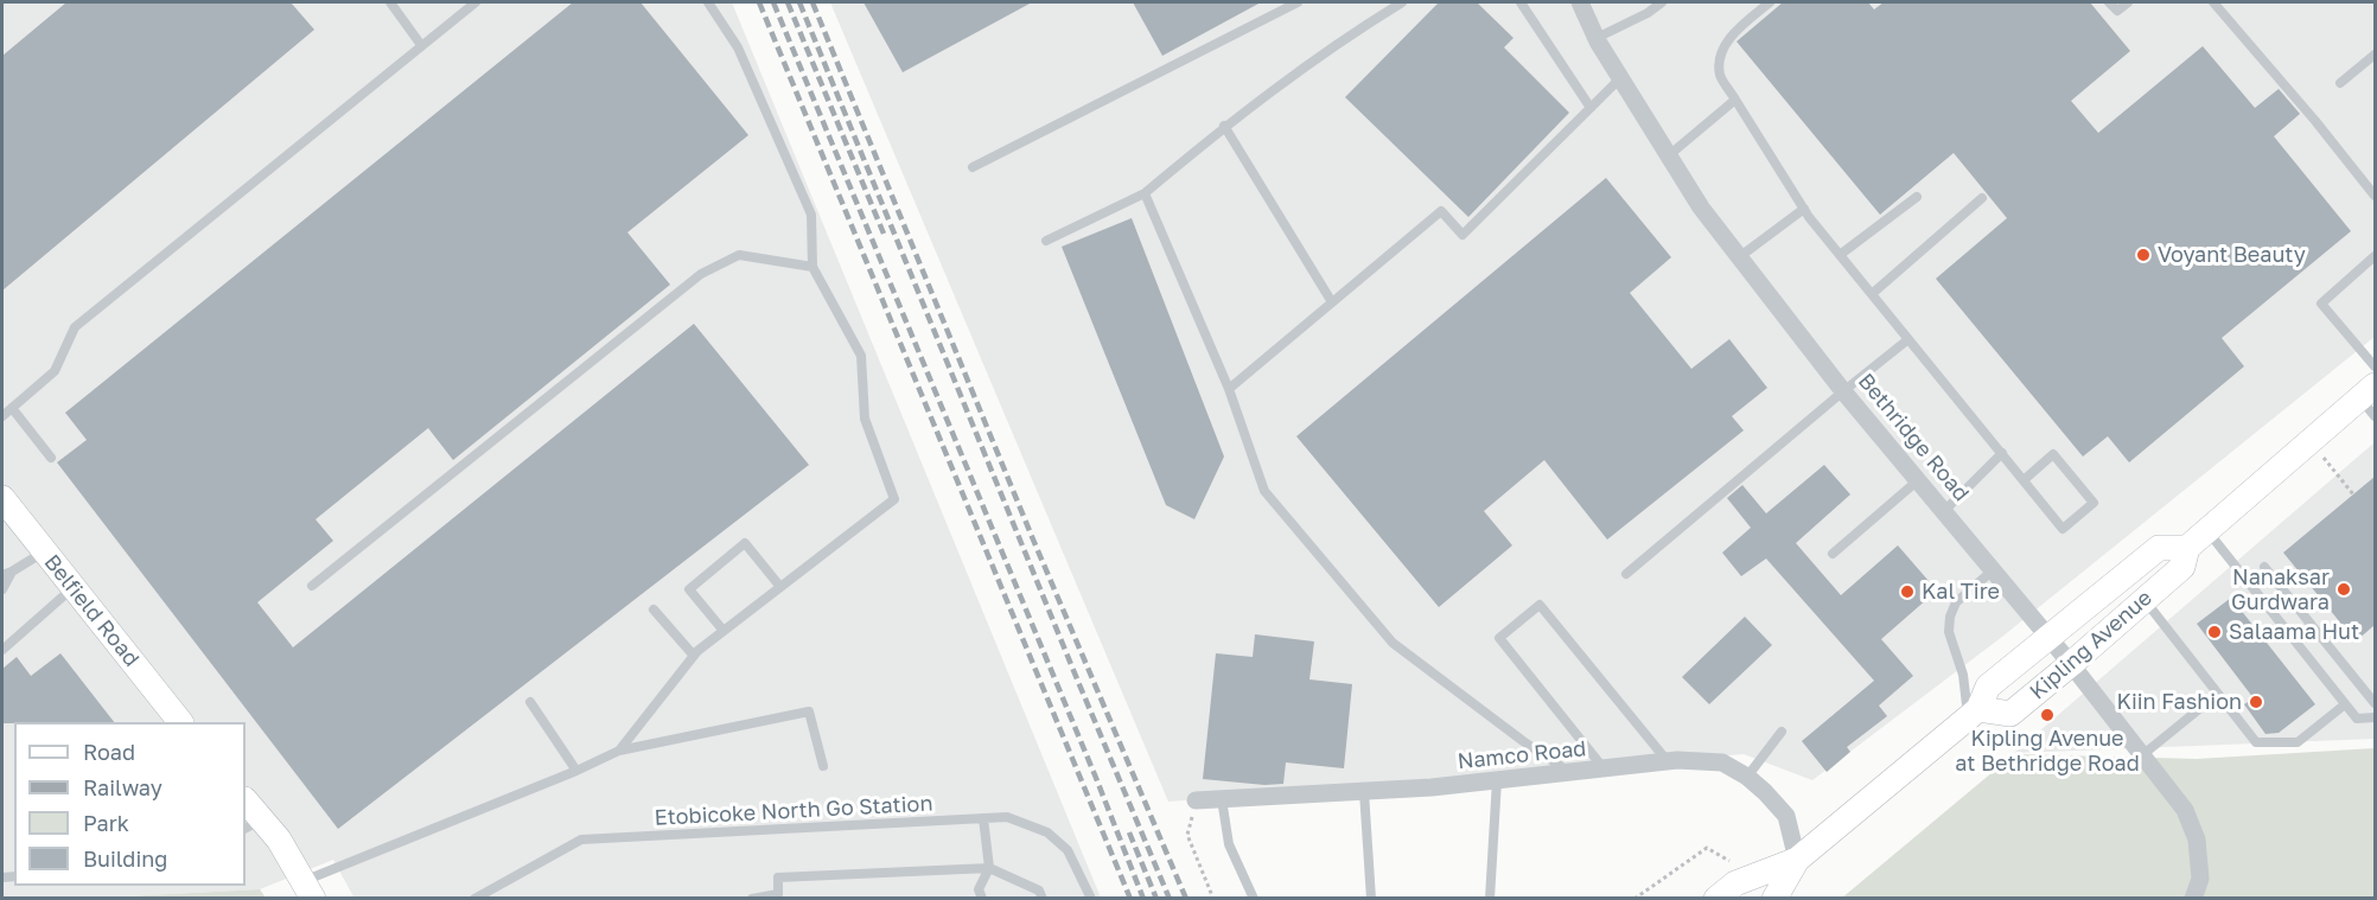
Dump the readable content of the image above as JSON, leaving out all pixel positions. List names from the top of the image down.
{
  "streets": {
    "main road": ["Belfield Road", "Kipling Avenue"],
    "street": ["Bethridge Road", "Namco Road"],
    "lane": ["Etobicoke North Go Station"]
  },
  "crossings": [
    ["Bethridge Road", "Kipling Avenue"],
    ["Kipling Avenue", "Namco Road"]
  ],
  "places": [
    "Voyant Beauty",
    "Nanaksar Gurdwara",
    "Kal Tire",
    "Salaama Hut",
    "Kiin Fashion",
    "Kipling Avenue at Bethridge Road"
  ],
  "legend": [
    "Road",
    "Railway",
    "Park",
    "Building"
  ]
}
